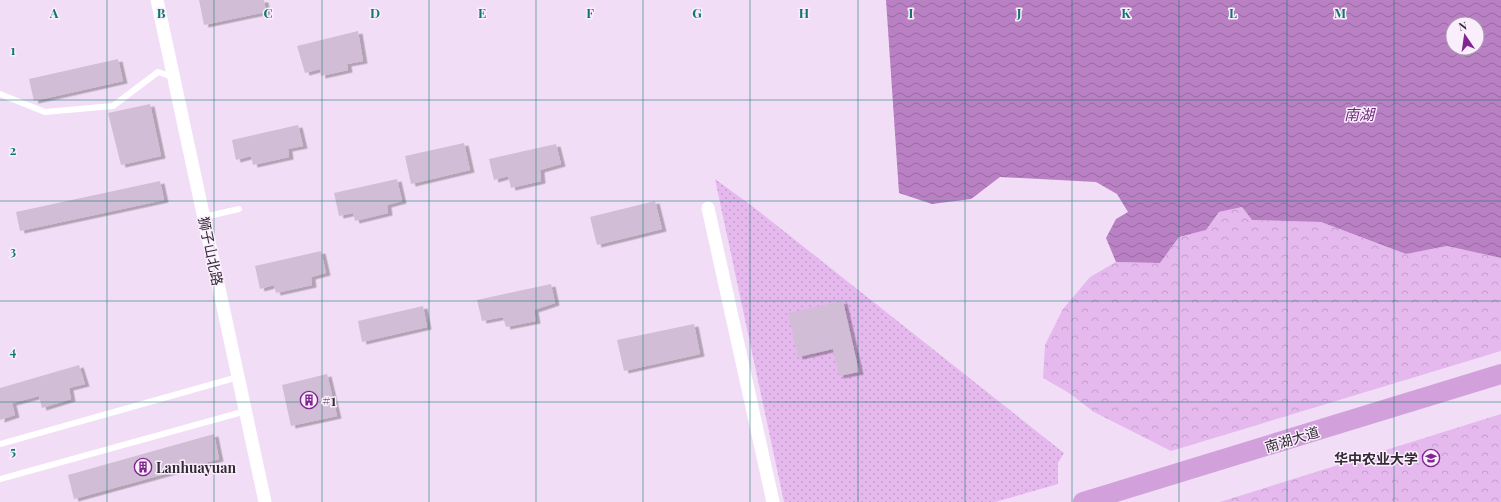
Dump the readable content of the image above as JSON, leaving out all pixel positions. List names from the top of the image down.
{
  "streets": {
    "main road": ["南湖大道"],
    "street": ["狮子山北路"]
  },
  "water": ["南湖"],
  "places": {
    "building": ["#1", "Lanhuayuan"],
    "school or university": ["华中农业大学"]
  },
  "north": "top",
  "grid": {
    "columns": [
      "A",
      "B",
      "C",
      "D",
      "E",
      "F",
      "G",
      "H",
      "I",
      "J",
      "K",
      "L",
      "M"
    ],
    "rows": [
      "1",
      "2",
      "3",
      "4",
      "5"
    ]
  }
}
